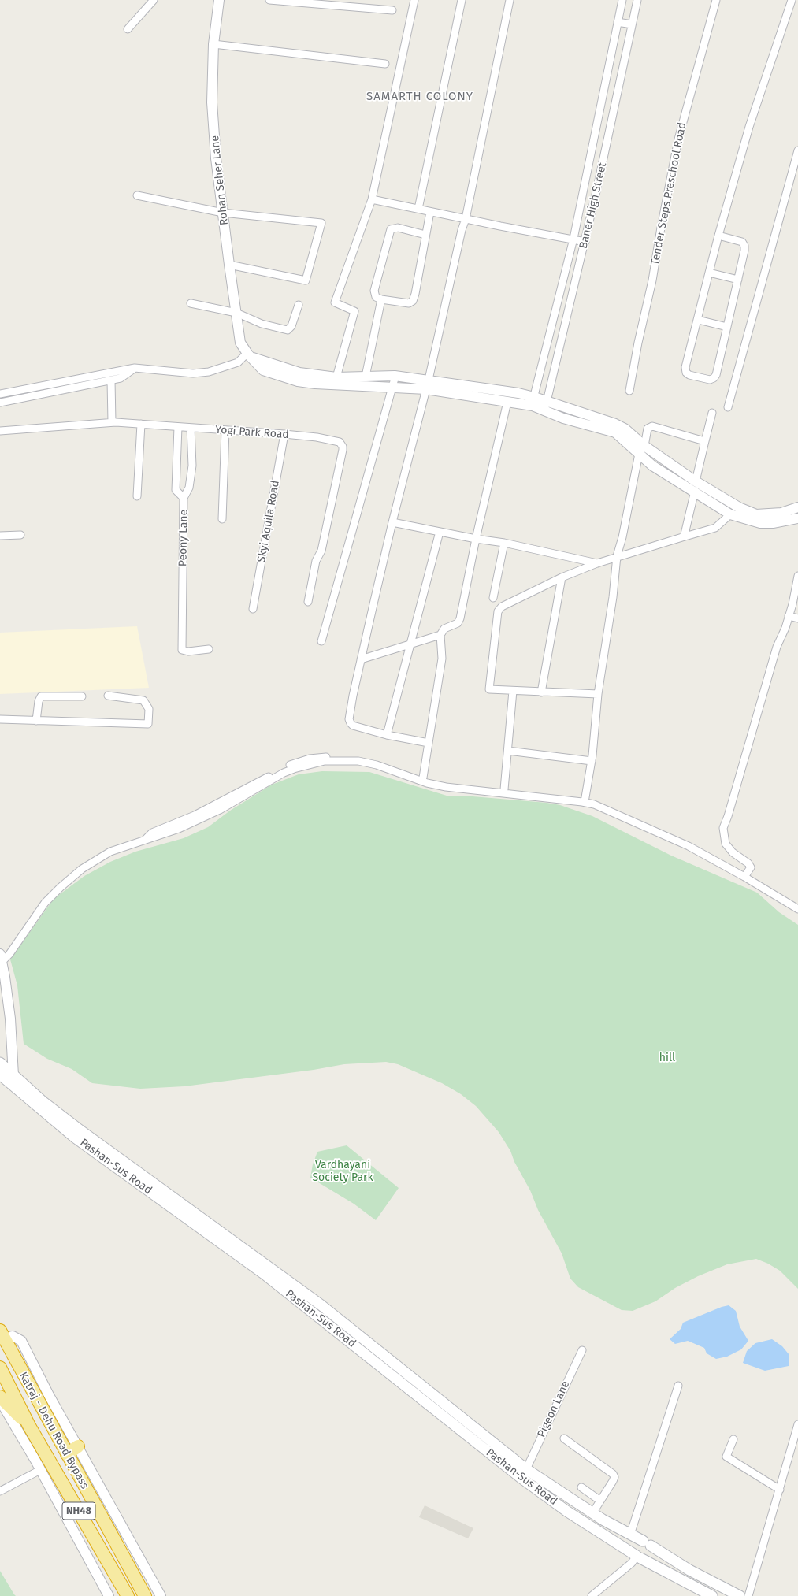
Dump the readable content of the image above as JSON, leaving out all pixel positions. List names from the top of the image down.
{
  "streets": {
    "highway": ["Katraj - Dehu Road Bypass", "NH48"],
    "main road": ["Pashan-Sus Road"],
    "street": [
      "Rohan Seher Lane",
      "Tender Steps Preschool Road",
      "Baner High Street",
      "Yogi Park Road",
      "Skyi Aquila Road",
      "Peony Lane",
      "Pigeon Lane"
    ]
  },
  "crossings": [
    ["Rohan Seher Lane", "Baner High Street"],
    ["Yogi Park Road", "Skyi Aquila Road"],
    ["Yogi Park Road", "Peony Lane"],
    ["Pashan-Sus Road", "Pigeon Lane"]
  ],
  "districts": ["SAMARTH COLONY"],
  "parks": ["hill", "Vardhayani Society Park"]
}
